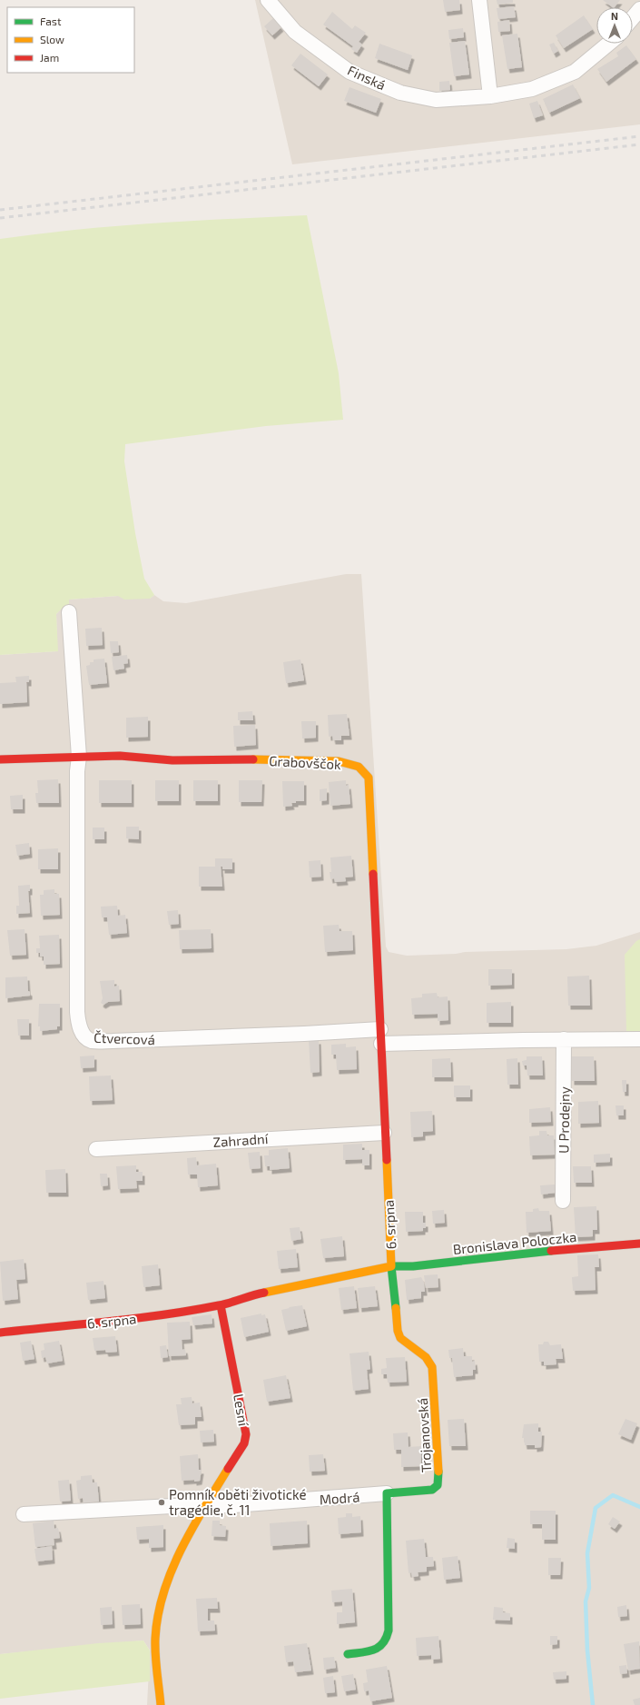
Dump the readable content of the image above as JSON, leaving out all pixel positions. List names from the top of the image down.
{
  "streets": {
    "street": [
      "Finská",
      "Grabovščok",
      "Čtvercová",
      "U Prodejny",
      "Zahradní",
      "6. srpna",
      "Bronislava Poloczka",
      "Lesní",
      "Trojanovská",
      "Modrá"
    ]
  },
  "crossings": [
    ["Grabovščok", "Čtvercová"],
    ["Grabovščok", "6. srpna"],
    ["Zahradní", "6. srpna"],
    ["6. srpna", "Bronislava Poloczka"],
    ["6. srpna", "Lesní"],
    ["6. srpna", "Trojanovská"],
    ["Bronislava Poloczka", "Trojanovská"],
    ["Lesní", "Modrá"],
    ["Trojanovská", "Modrá"]
  ],
  "places": ["Pomník oběti životické tragédie, č. 11"],
  "legend": ["Fast", "Slow", "Jam"],
  "north": "top"
}
